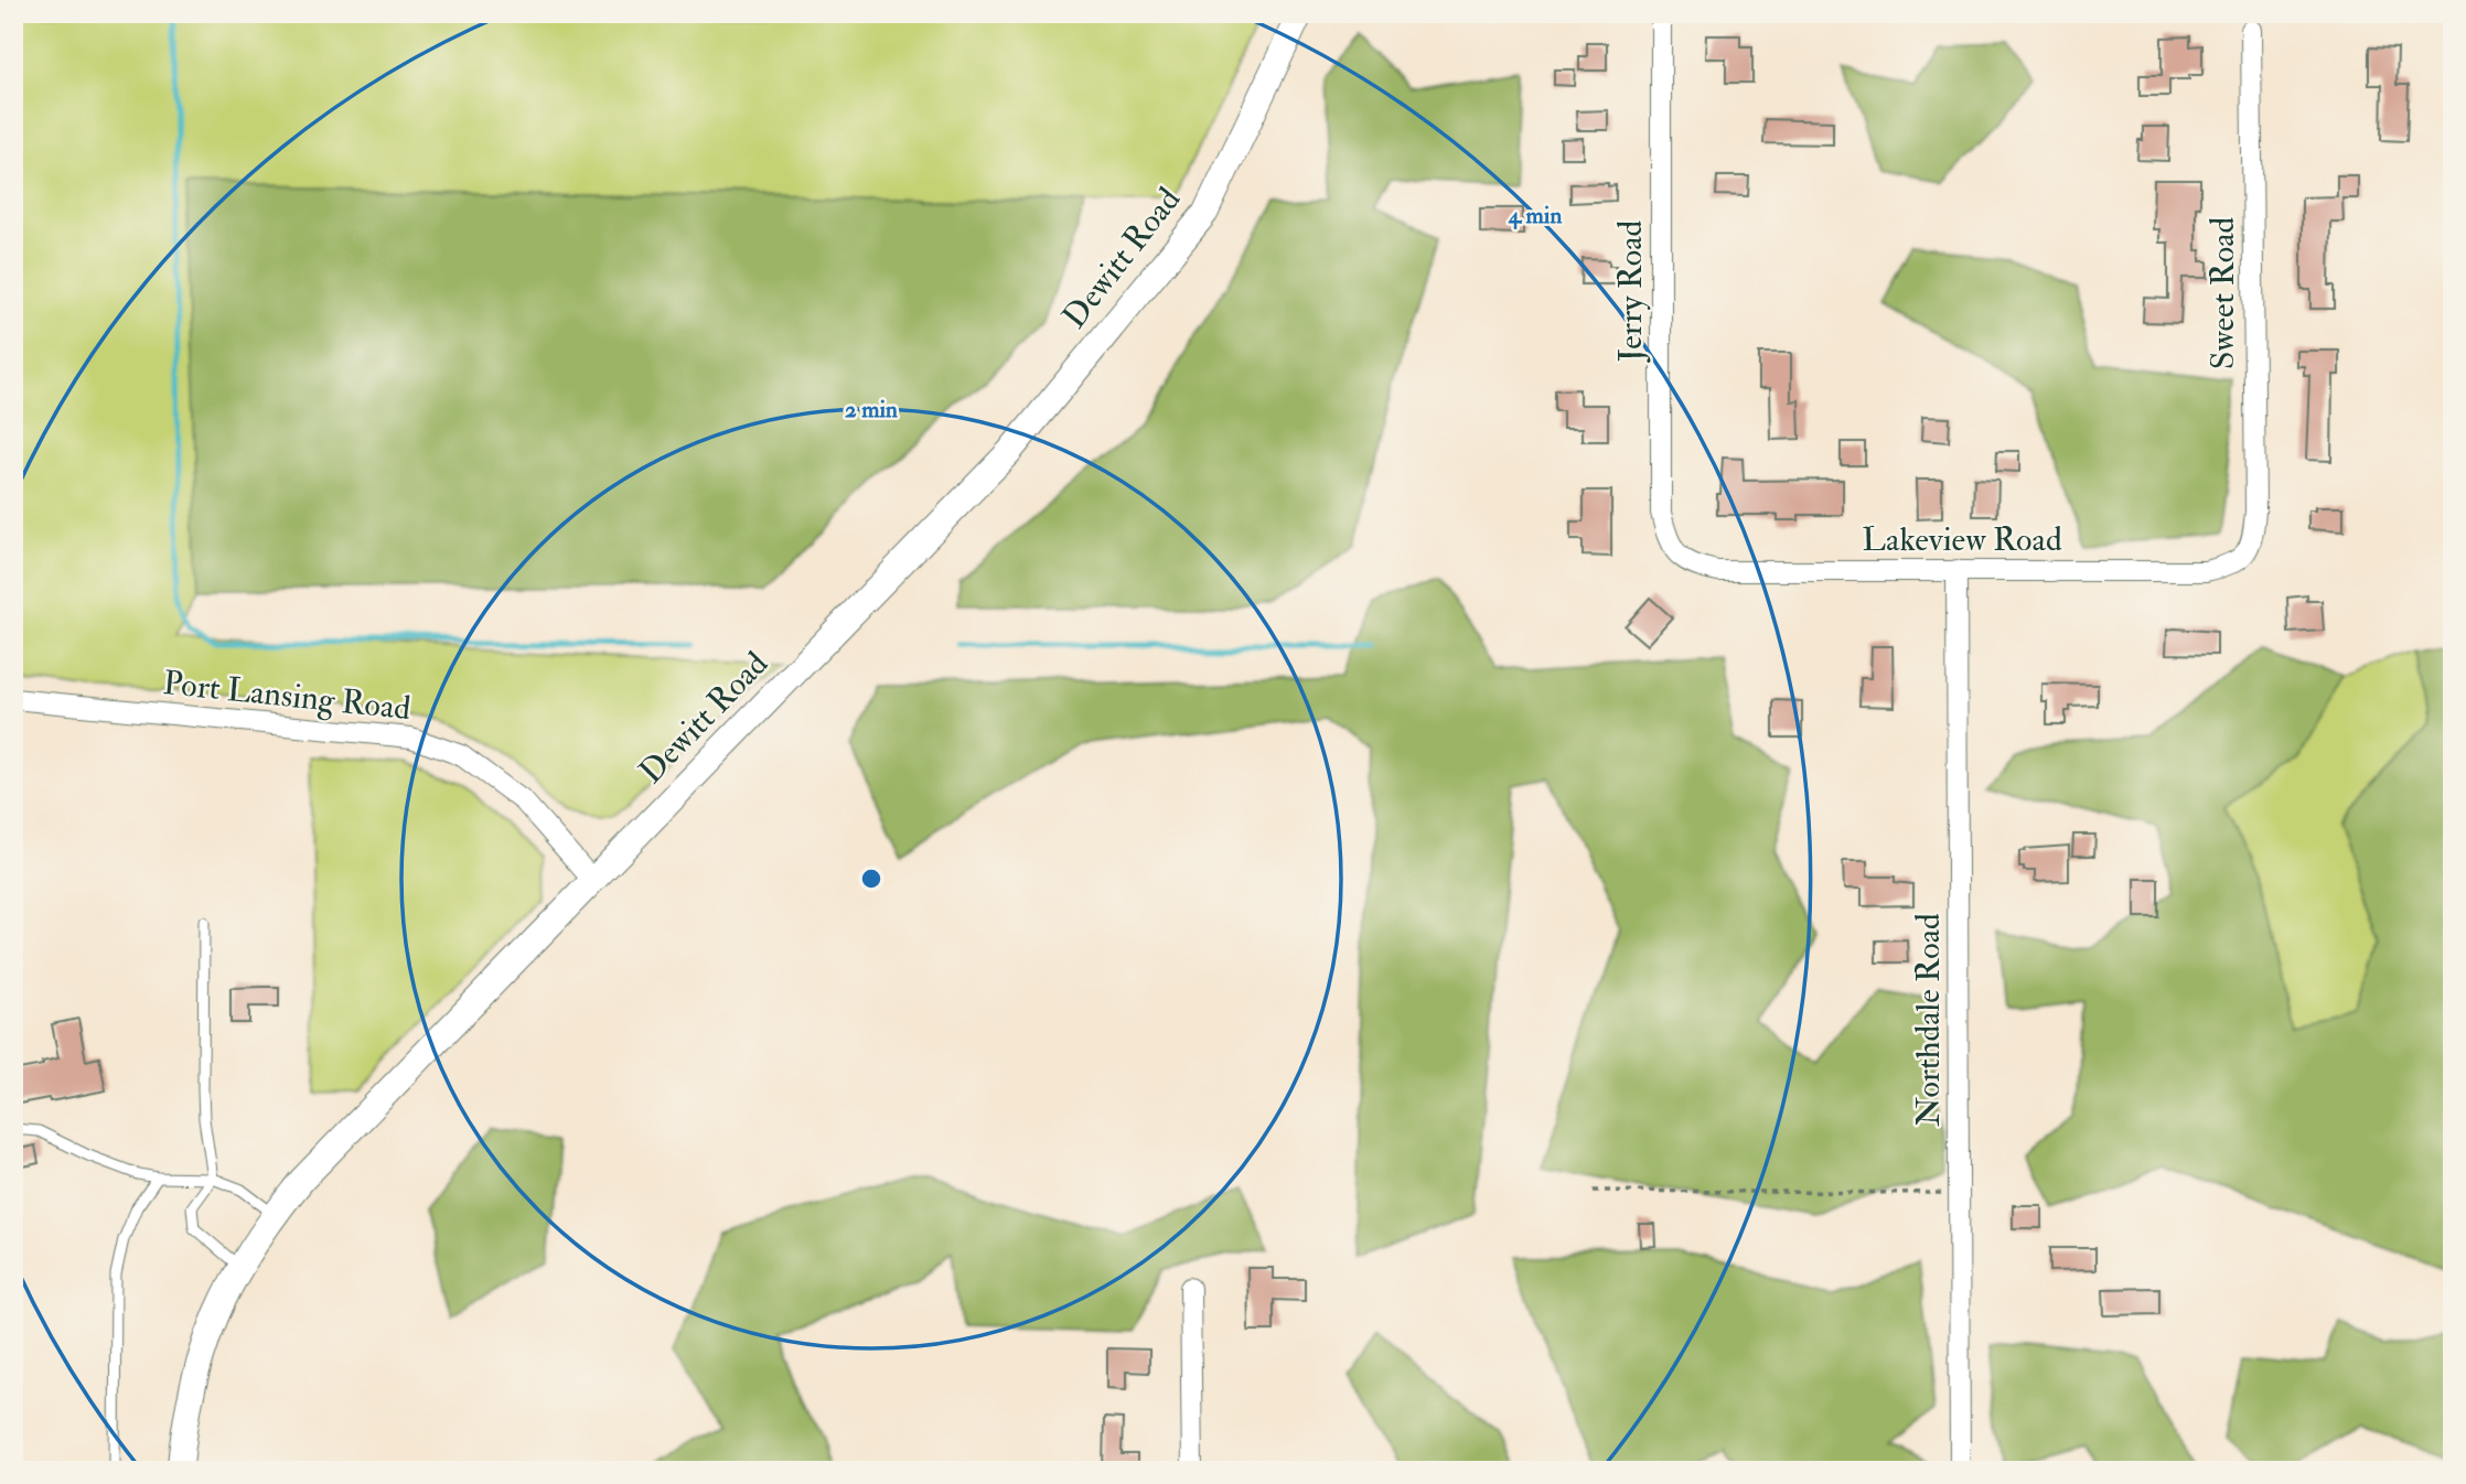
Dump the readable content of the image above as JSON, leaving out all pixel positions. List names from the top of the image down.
{
  "streets": {
    "street": [
      "Dewitt Road",
      "Jerry Road",
      "Sweet Road",
      "Lakeview Road",
      "Port Lansing Road",
      "Northdale Road"
    ]
  },
  "crossings": [
    ["Dewitt Road", "Port Lansing Road"],
    ["Jerry Road", "Lakeview Road"],
    ["Sweet Road", "Lakeview Road"],
    ["Lakeview Road", "Northdale Road"]
  ],
  "rings": ["4 min", "2 min"]
}
